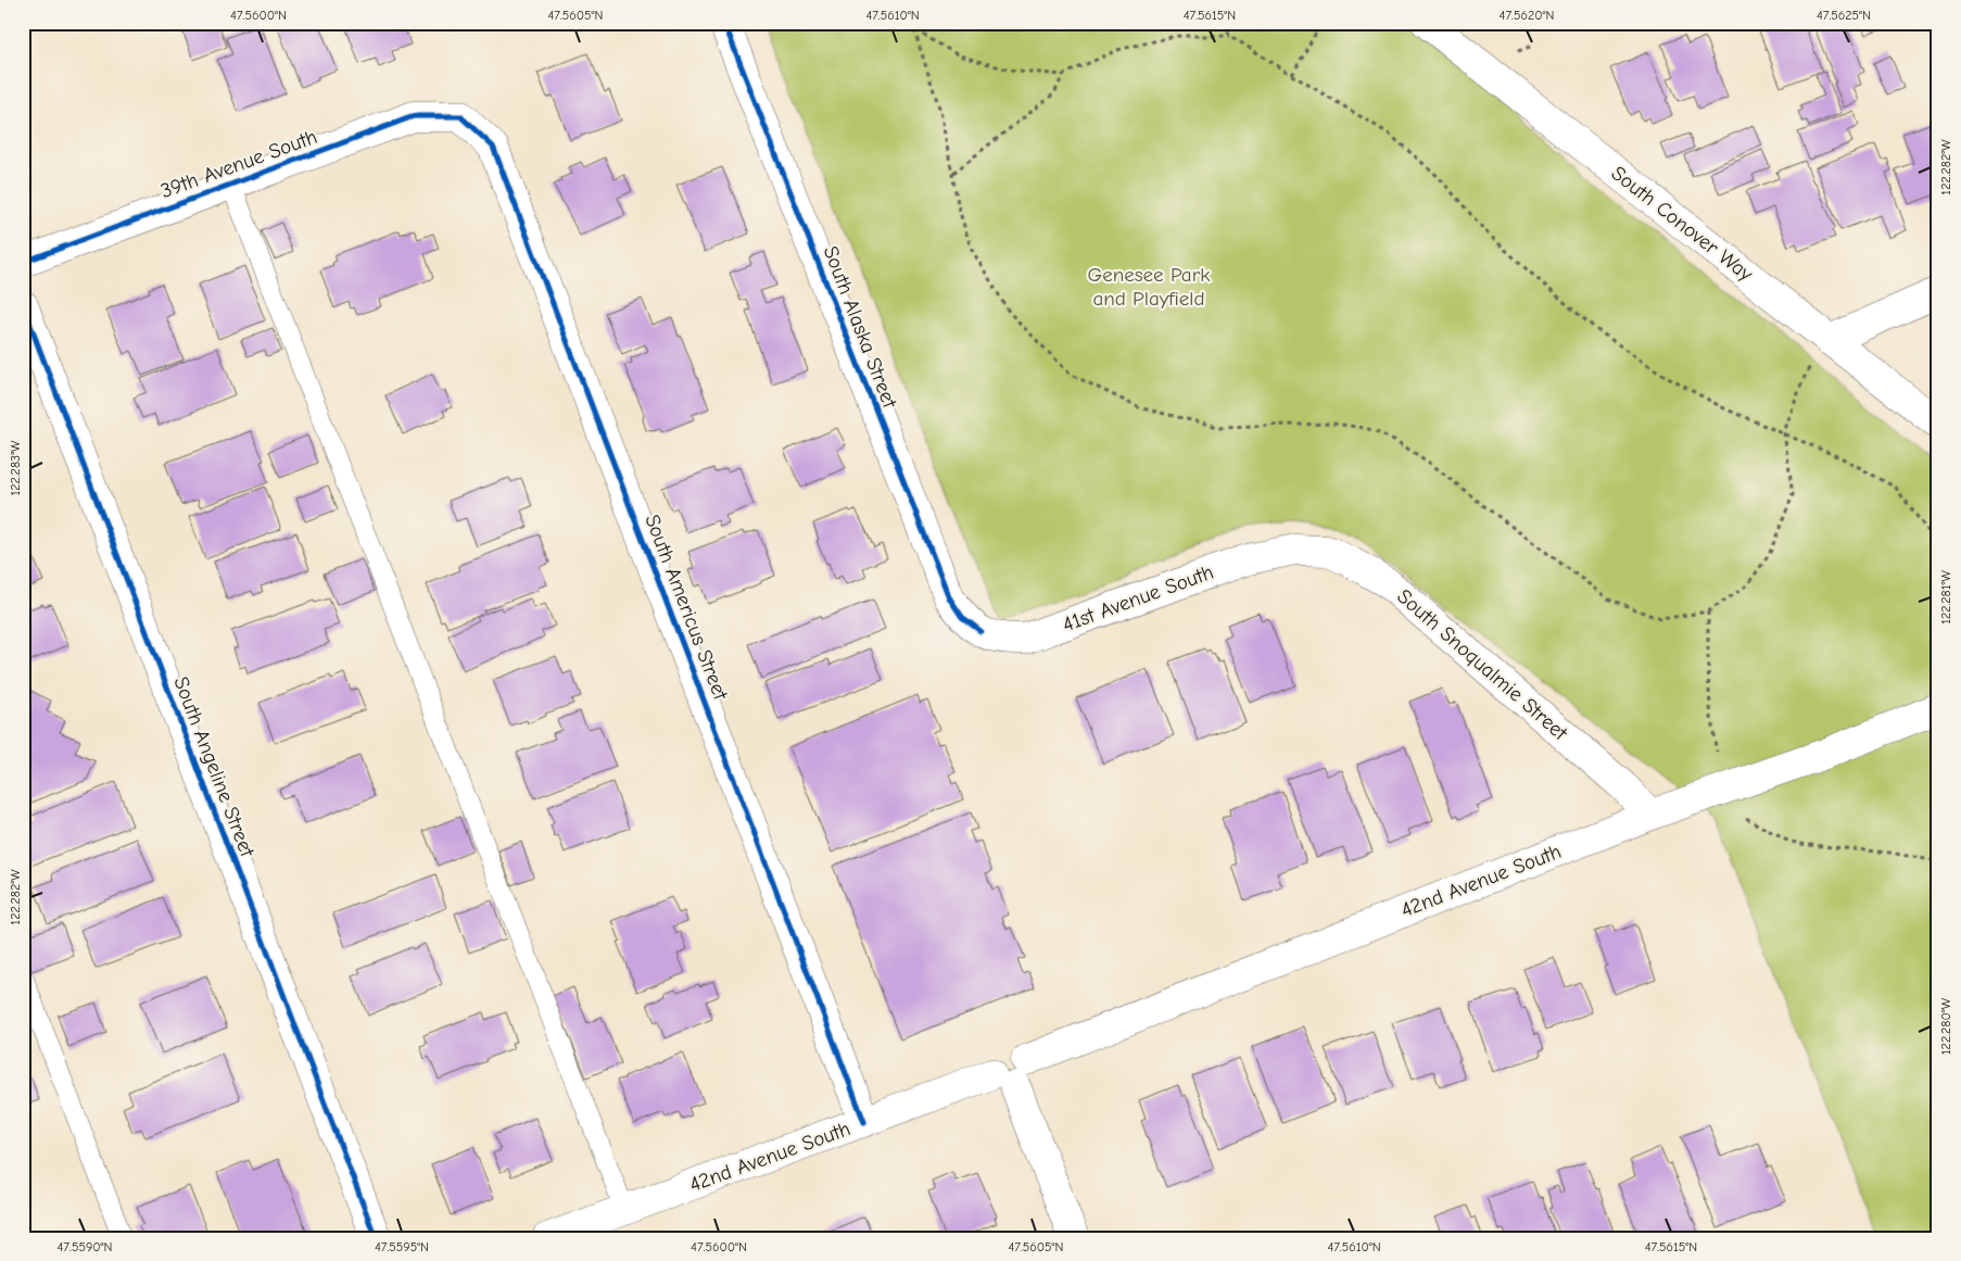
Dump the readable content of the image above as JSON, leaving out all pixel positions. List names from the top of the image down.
{
  "streets": {
    "street": [
      "39th Avenue South",
      "South Conover Way",
      "South Alaska Street",
      "41st Avenue South",
      "South Americus Street",
      "South Snoqualmie Street",
      "South Angeline Street",
      "42nd Avenue South"
    ]
  },
  "crossings": [
    ["39th Avenue South", "South Americus Street"],
    ["South Alaska Street", "41st Avenue South"],
    ["41st Avenue South", "South Snoqualmie Street"],
    ["South Americus Street", "42nd Avenue South"],
    ["South Snoqualmie Street", "42nd Avenue South"]
  ],
  "parks": ["Genesee Park and Playfield"],
  "coordinates": [
    "47.5600°N",
    "47.5605°N",
    "47.5610°N",
    "47.5615°N",
    "47.5620°N",
    "47.5625°N",
    "122.282°W",
    "122.283°W",
    "122.281°W",
    "122.280°W",
    "47.5590°N",
    "47.5595°N"
  ]
}
